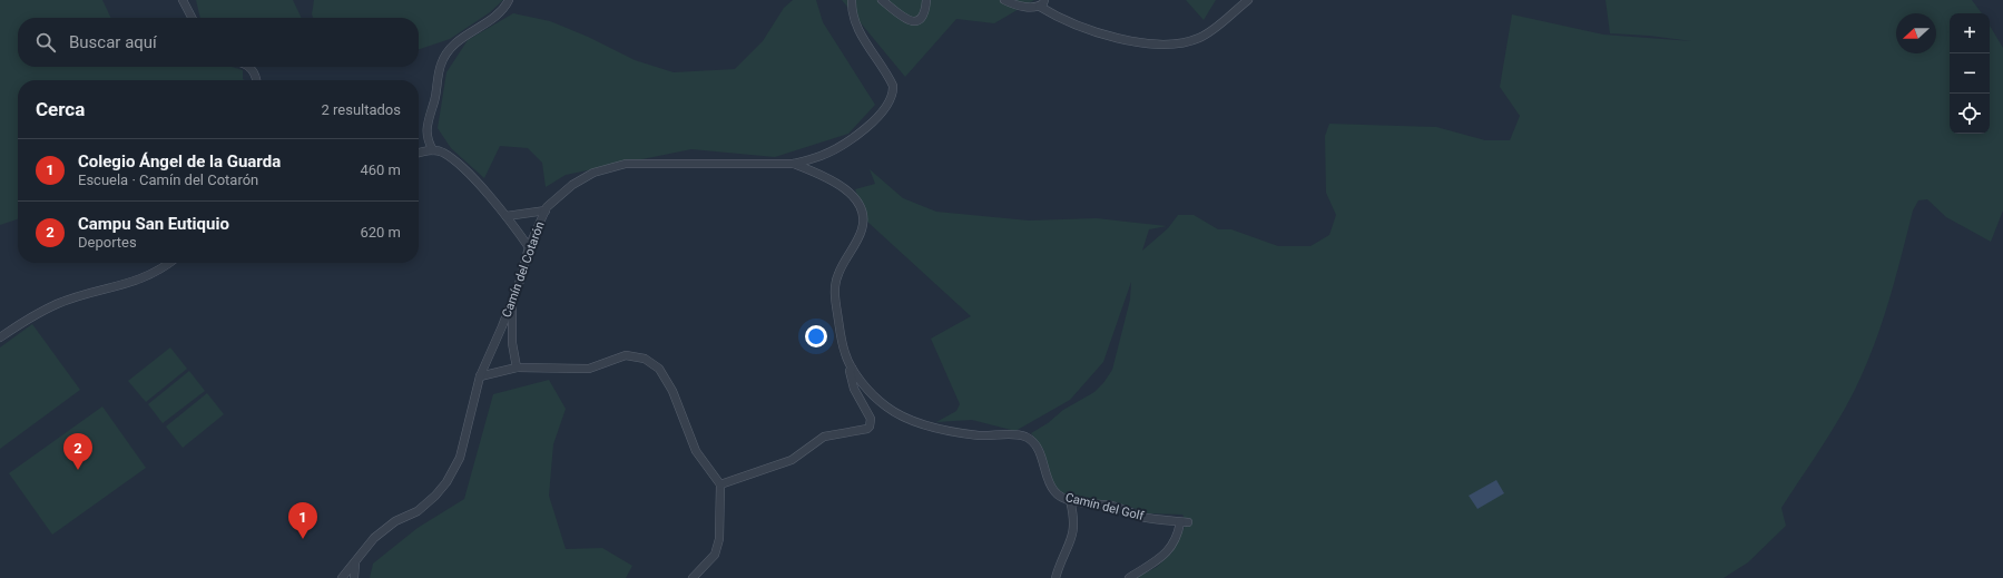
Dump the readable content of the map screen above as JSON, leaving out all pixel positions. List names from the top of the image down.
{
  "streets": {
    "street": ["Camín del Cotarón", "Camín del Golf"]
  },
  "crossings": [
    ["Camín del Cotarón", "Camín del Golf"]
  ],
  "north": "left",
  "page": {
    "map_buttons": ["+", "−"],
    "search": "Buscar aquí",
    "heading": ["Cerca", "2 resultados"],
    "list": [
      {
        "mark": "1",
        "name": "Colegio Ángel de la Guarda",
        "note": "Escuela · Camín del Cotarón",
        "value": "460 m"
      },
      {
        "mark": "2",
        "name": "Campu San Eutiquio",
        "note": "Deportes",
        "value": "620 m"
      }
    ],
    "pins": ["2", "1"]
  }
}
